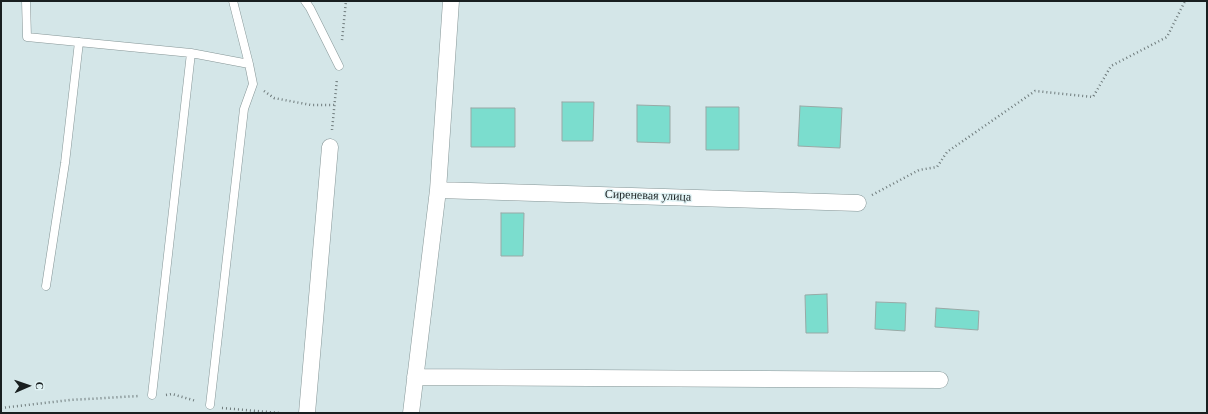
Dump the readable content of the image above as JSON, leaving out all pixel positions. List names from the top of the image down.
{
  "streets": {
    "street": ["Сиреневая улица"]
  },
  "north": "right"
}
